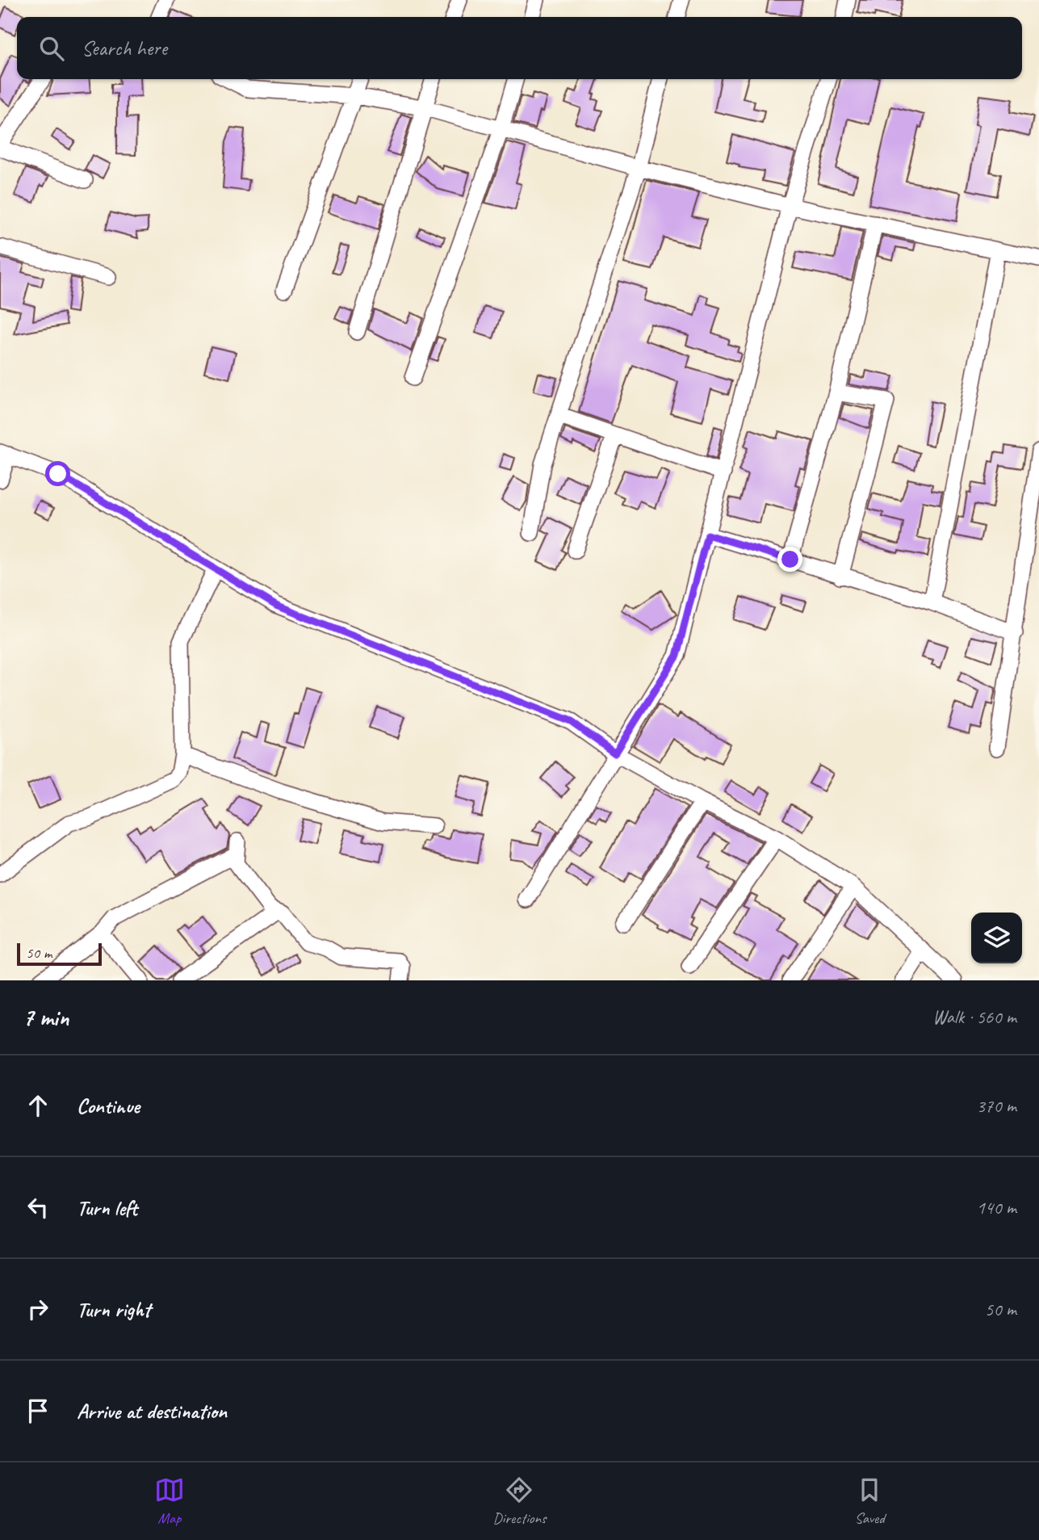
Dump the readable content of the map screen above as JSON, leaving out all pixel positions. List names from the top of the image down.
{
  "scale_bar": "50 m",
  "page": {
    "search": "Search here",
    "scale": "50 m",
    "heading": ["7 min", "Walk · 560 m"],
    "list": [
      ["Continue", "370 m"],
      ["Turn left", "140 m"],
      ["Turn right", "50 m"],
      "Arrive at destination"
    ],
    "nav": ["Map", "Directions", "Saved"]
  }
}
